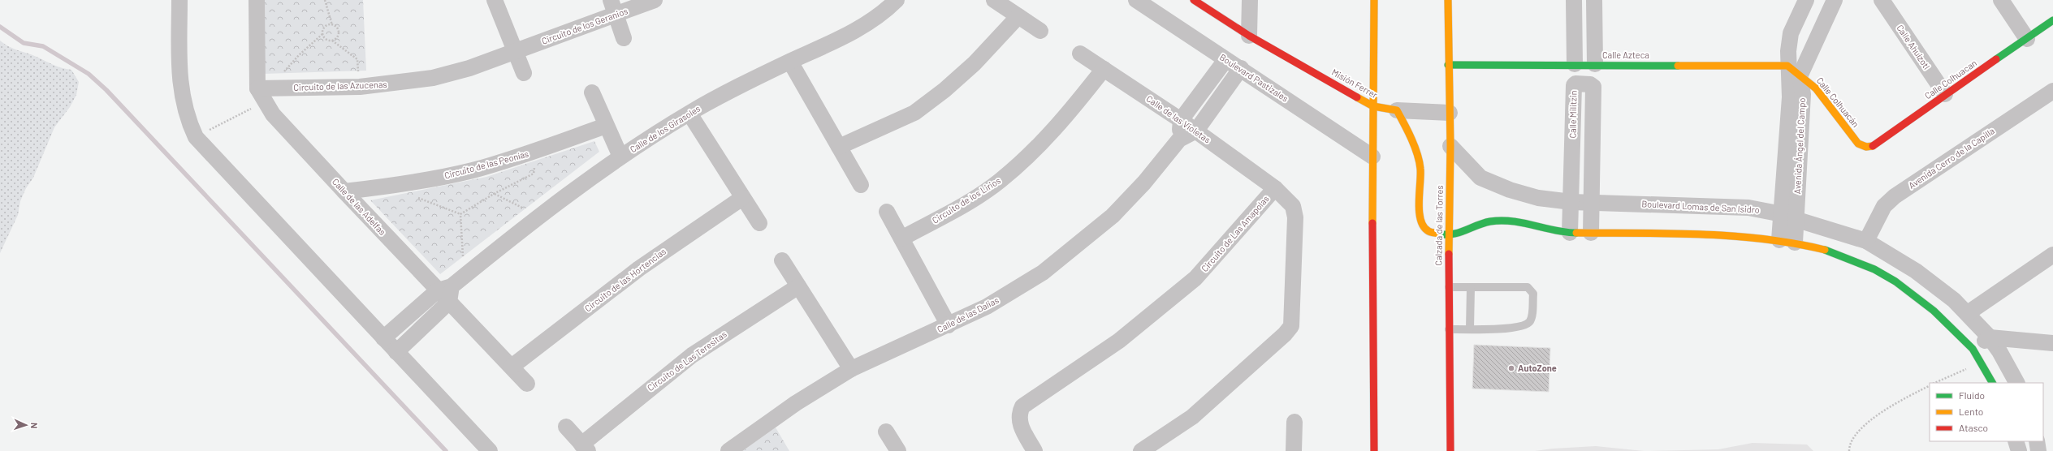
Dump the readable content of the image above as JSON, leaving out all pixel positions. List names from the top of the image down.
{
  "streets": {
    "street": [
      "Circuito de los Geranios",
      "Calle Ahuízotl",
      "Calle Azteca",
      "Boulevard Pastizales",
      "Calle Colhuacan",
      "Misión Ferrer",
      "Circuito de las Azucenas",
      "Calle Colhuacán",
      "Calle Militzin",
      "Calle de las Violetas",
      "Calle de los Girasoles",
      "Avenida Ángel del Campo",
      "Avenida Cerro de la Capilla",
      "Circuito de las Peonías",
      "Circuito de los Lirios",
      "Calle de las Adelfas",
      "Boulevard Lomas de San Isidro",
      "Calzada de las Torres",
      "Circuito de Las Amapolas",
      "Circuito de las Hortencias",
      "Calle de las Dalias",
      "Circuito de Las Teresitas"
    ]
  },
  "crossings": [
    ["Circuito de los Geranios", "Circuito de las Azucenas"],
    ["Calle Ahuízotl", "Calle Colhuacan"],
    ["Calle Azteca", "Calle Colhuacán"],
    ["Calle Azteca", "Avenida Ángel del Campo"],
    ["Calle Azteca", "Calzada de las Torres"],
    ["Boulevard Pastizales", "Calle de las Dalias"],
    ["Calle Colhuacan", "Calle Colhuacán"],
    ["Circuito de las Azucenas", "Calle de las Adelfas"],
    ["Calle Colhuacán", "Avenida Ángel del Campo"],
    ["Calle Militzin", "Boulevard Lomas de San Isidro"],
    ["Calle de las Violetas", "Circuito de los Lirios"],
    ["Calle de las Violetas", "Circuito de Las Amapolas"],
    ["Calle de las Violetas", "Calle de las Dalias"],
    ["Calle de los Girasoles", "Calle de las Adelfas"],
    ["Avenida Ángel del Campo", "Boulevard Lomas de San Isidro"],
    ["Avenida Cerro de la Capilla", "Boulevard Lomas de San Isidro"],
    ["Circuito de las Peonías", "Calle de las Adelfas"],
    ["Calle de las Adelfas", "Circuito de las Hortencias"],
    ["Boulevard Lomas de San Isidro", "Calzada de las Torres"]
  ],
  "places": ["AutoZone"],
  "legend": ["Fluido", "Lento", "Atasco"],
  "north": "right"
}
